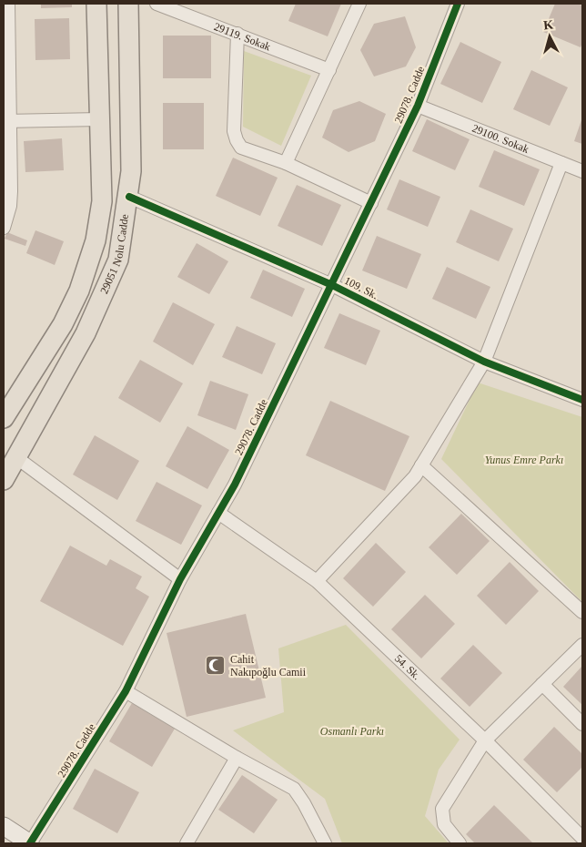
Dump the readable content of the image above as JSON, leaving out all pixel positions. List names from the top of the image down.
{
  "streets": {
    "main road": ["29051 Nolu Cadde"],
    "street": [
      "29119. Sokak",
      "29078. Cadde",
      "29100. Sokak",
      "109. Sk.",
      "54. Sk."
    ]
  },
  "crossings": [
    ["29078. Cadde", "29100. Sokak"],
    ["29078. Cadde", "109. Sk."],
    ["29078. Cadde", "54. Sk."],
    ["29051 Nolu Cadde", "109. Sk."]
  ],
  "parks": ["Yunus Emre Parkı", "Osmanlı Parkı"],
  "places": {
    "mosque": ["Cahit Nakıpoğlu Camii"]
  },
  "north": "top"
}
